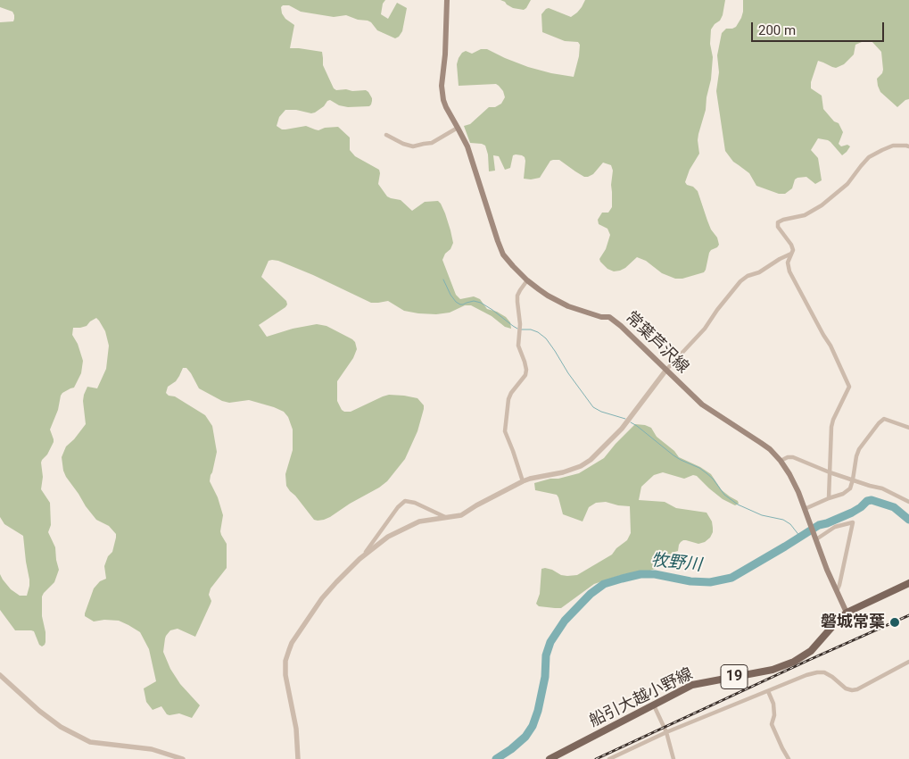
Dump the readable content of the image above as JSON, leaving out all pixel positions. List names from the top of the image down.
{
  "streets": {
    "main road": ["常葉芦沢線", "19", "船引大越小野線"]
  },
  "crossings": [
    ["常葉芦沢線", "船引大越小野線"]
  ],
  "water": ["牧野川"],
  "places": ["磐城常葉"],
  "scale_bar": "200 m"
}
